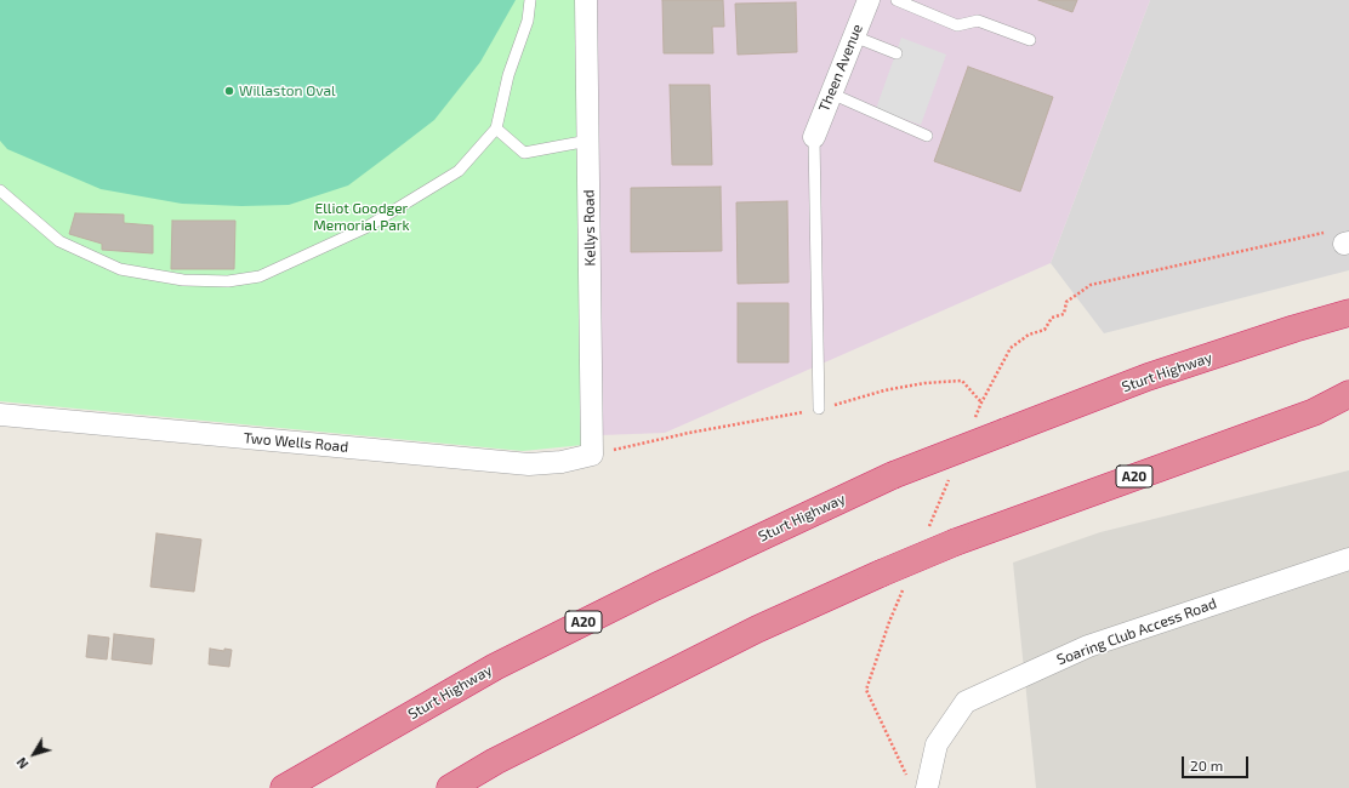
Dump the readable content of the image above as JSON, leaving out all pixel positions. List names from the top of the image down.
{
  "streets": {
    "highway": ["Sturt Highway", "A20"],
    "street": [
      "Theen Avenue",
      "Kellys Road",
      "Two Wells Road",
      "Soaring Club Access Road"
    ]
  },
  "crossings": [
    ["Kellys Road", "Two Wells Road"]
  ],
  "parks": ["Elliot Goodger Memorial Park"],
  "places": ["Willaston Oval"],
  "scale_bar": "20 m",
  "north": "bottom left"
}
